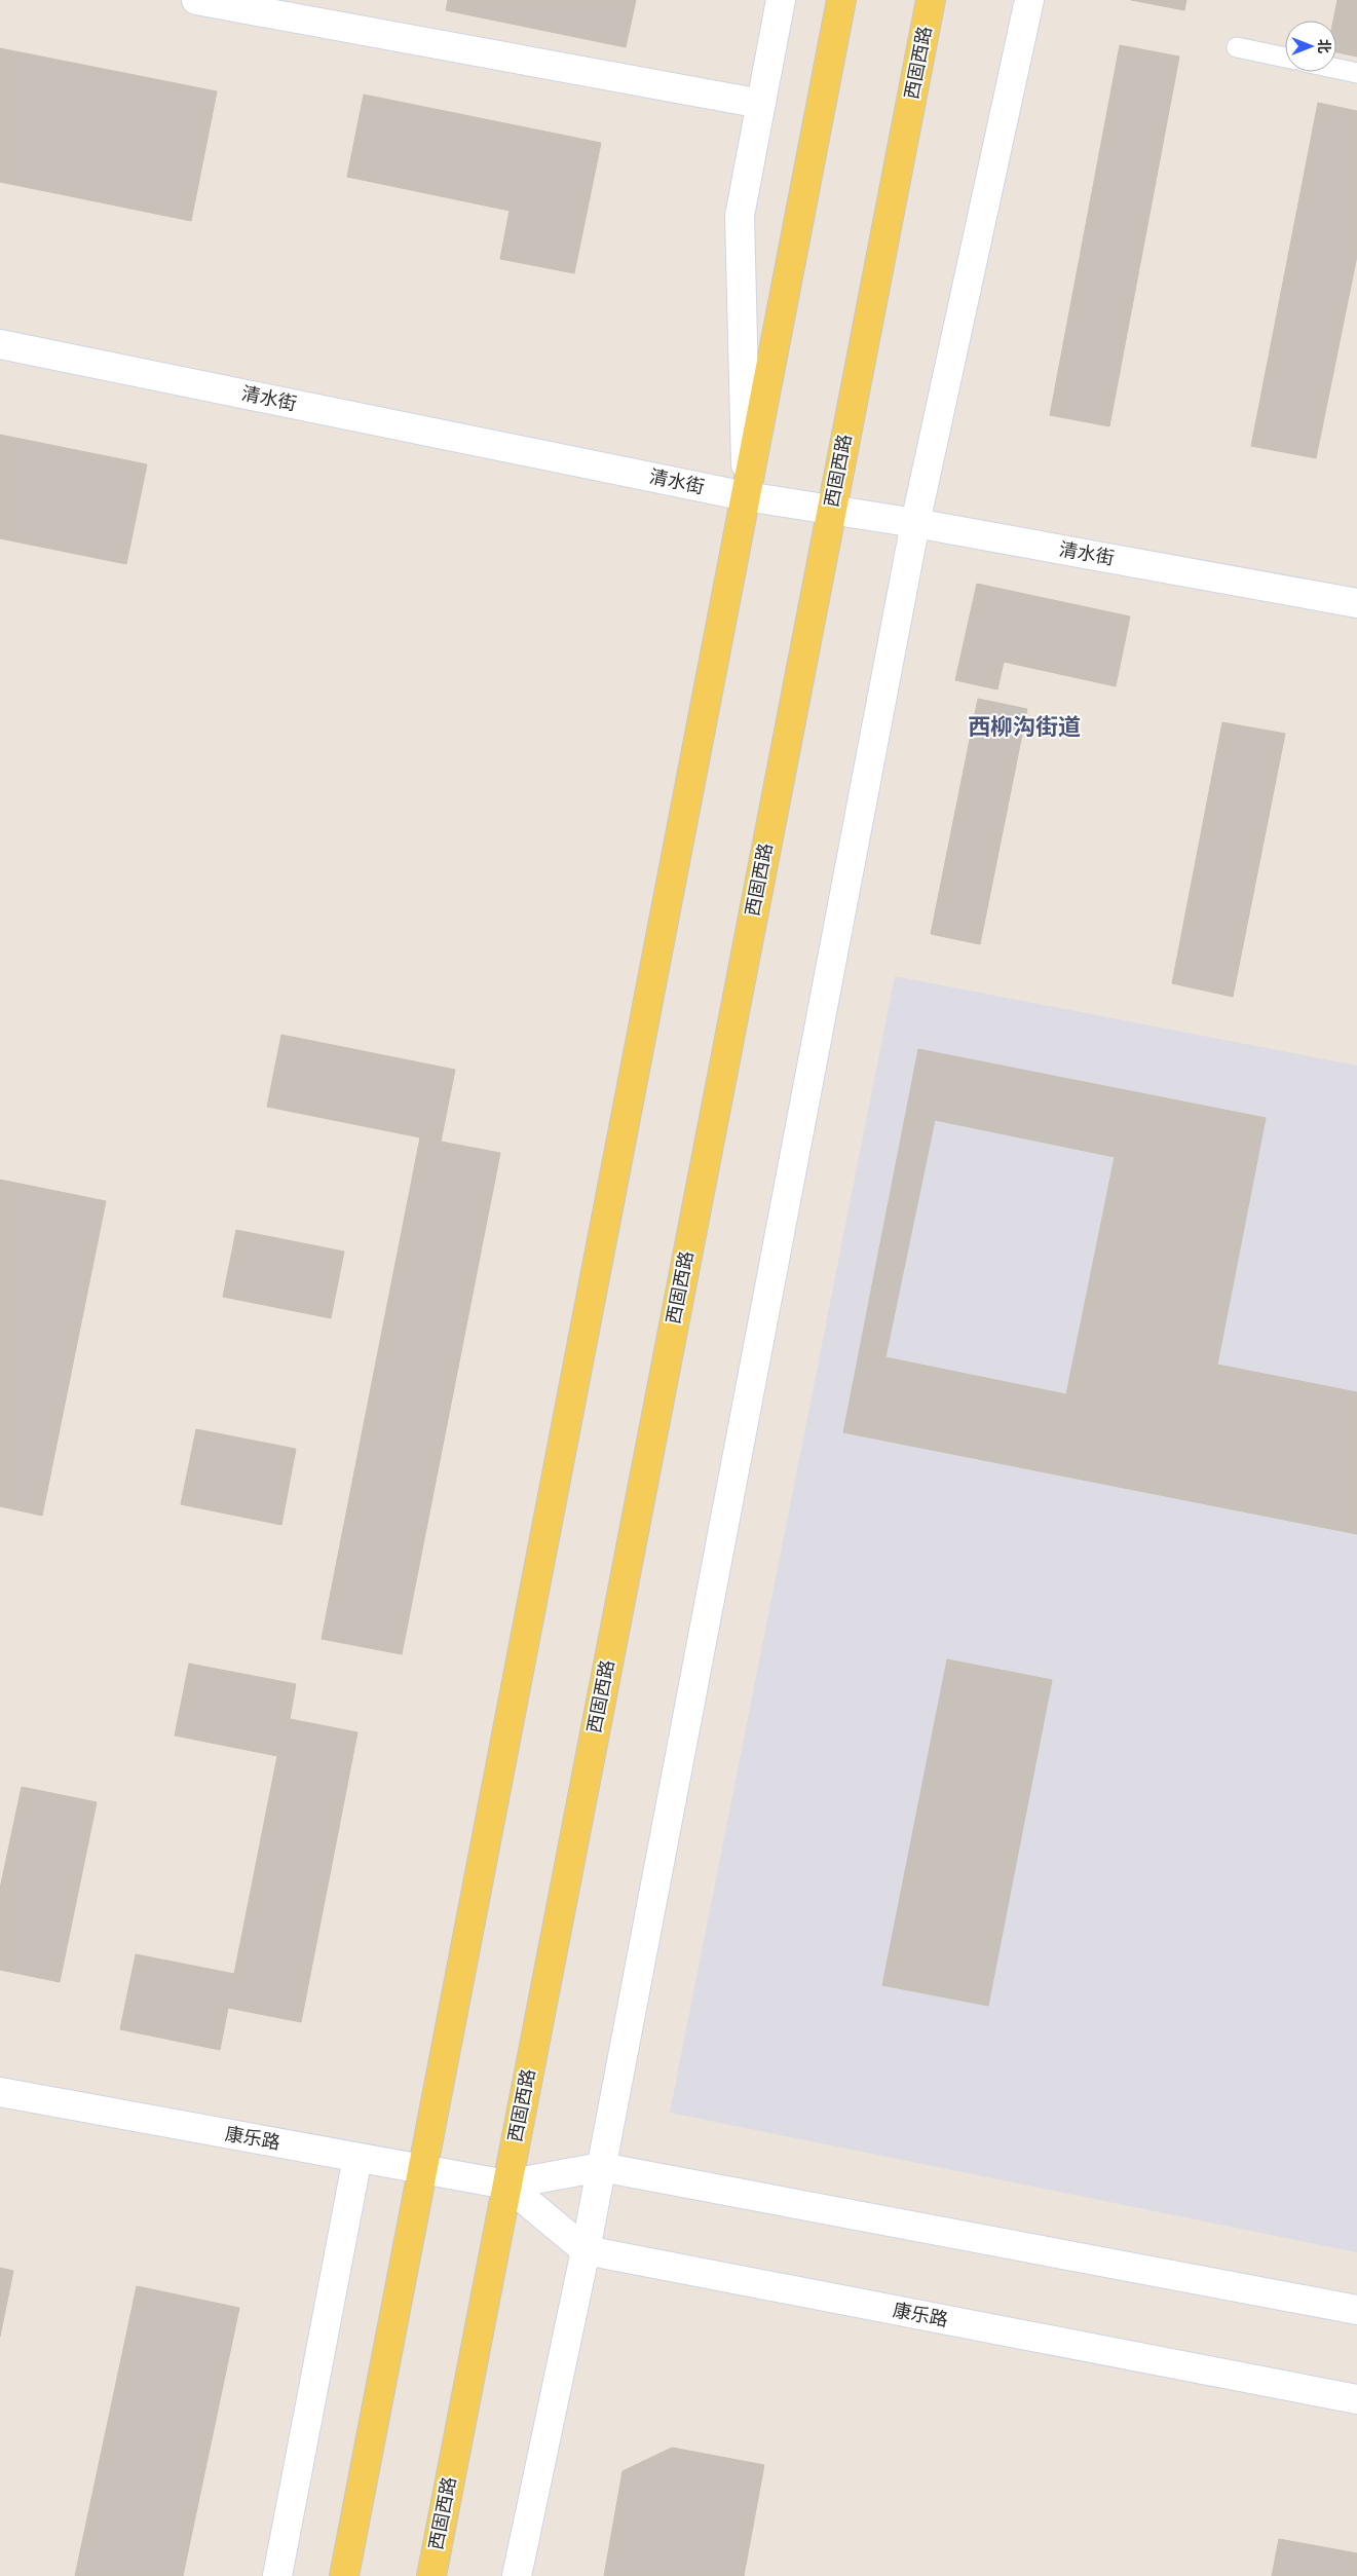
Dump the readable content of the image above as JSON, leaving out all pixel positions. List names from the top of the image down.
{
  "streets": {
    "main road": ["西固西路"],
    "street": ["清水街", "康乐路"]
  },
  "crossings": [
    ["西固西路", "清水街"],
    ["西固西路", "康乐路"]
  ],
  "districts": ["西柳沟街道"],
  "north": "right"
}
